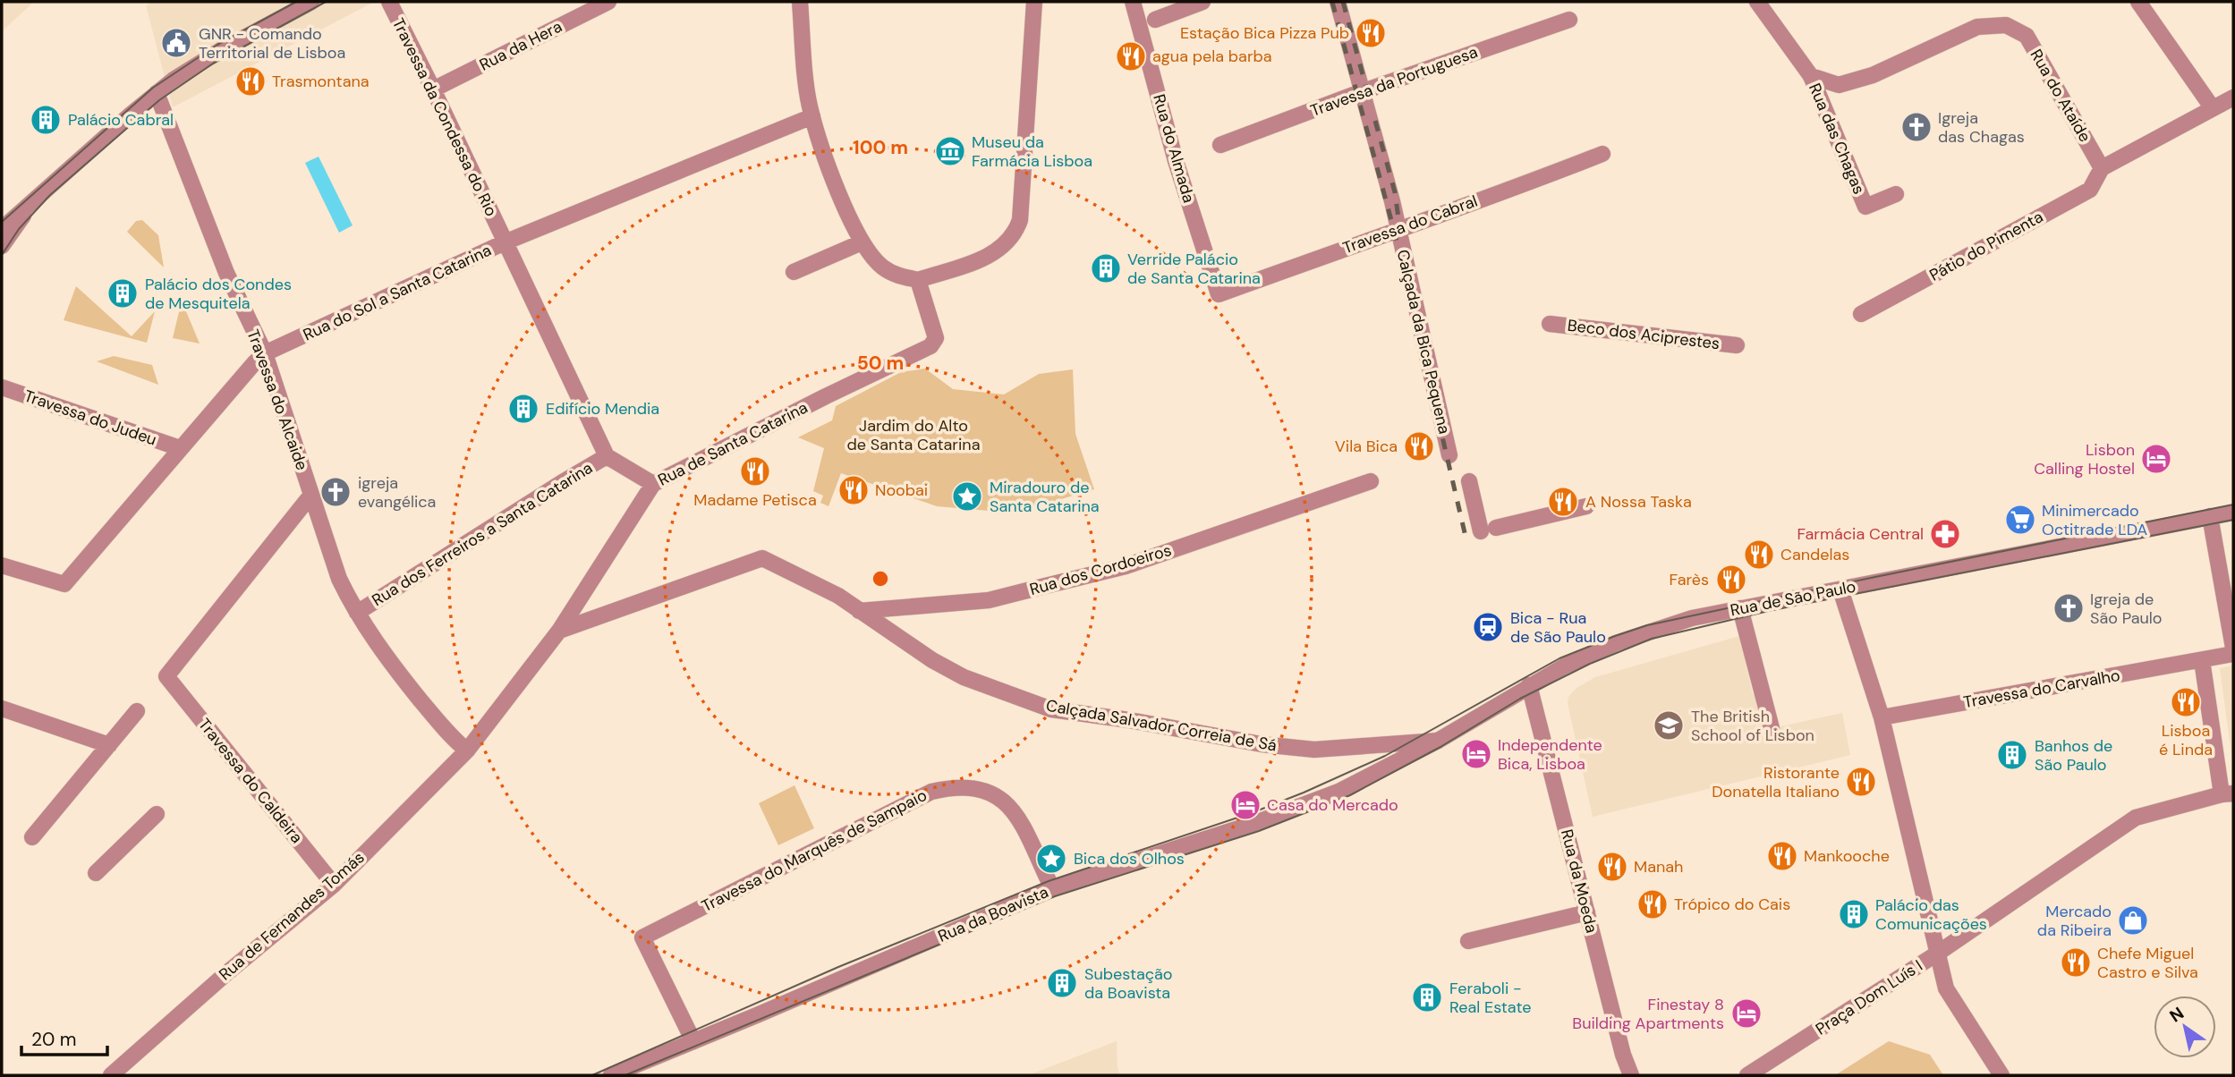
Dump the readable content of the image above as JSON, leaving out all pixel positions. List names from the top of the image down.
{
  "streets": {
    "street": [
      "Rua da Hera",
      "Travessa da Portuguesa",
      "Rua do Ataíde",
      "Travessa da Condessa do Rio",
      "Rua das Chagas",
      "Rua do Almada",
      "Travessa do Cabral",
      "Pátio do Pimenta",
      "Rua do Sol a Santa Catarina",
      "Beco dos Aciprestes",
      "Calçada da Bica Pequena",
      "Travessa do Alcaide",
      "Travessa do Judeu",
      "Rua de Santa Catarina",
      "Rua dos Ferreiros a Santa Catarina",
      "Rua dos Cordoeiros",
      "Rua de São Paulo",
      "Travessa do Carvalho",
      "Calçada Salvador Correia de Sá",
      "Travessa do Caldeira",
      "Travessa do Marquês de Sampaio",
      "Rua da Moeda",
      "Rua da Boavista",
      "Rua de Fernandes Tomás",
      "Praça Dom Luís I"
    ]
  },
  "crossings": [
    ["Rua da Hera", "Travessa da Condessa do Rio"],
    ["Travessa da Portuguesa", "Calçada da Bica Pequena"],
    ["Rua do Ataíde", "Rua das Chagas"],
    ["Rua do Ataíde", "Pátio do Pimenta"],
    ["Travessa da Condessa do Rio", "Rua do Sol a Santa Catarina"],
    ["Travessa da Condessa do Rio", "Rua dos Ferreiros a Santa Catarina"],
    ["Rua do Almada", "Travessa do Cabral"],
    ["Travessa do Cabral", "Calçada da Bica Pequena"],
    ["Rua do Sol a Santa Catarina", "Travessa do Alcaide"],
    ["Rua do Sol a Santa Catarina", "Travessa do Judeu"],
    ["Travessa do Alcaide", "Rua de Santa Catarina"],
    ["Travessa do Alcaide", "Rua dos Ferreiros a Santa Catarina"],
    ["Travessa do Alcaide", "Travessa do Caldeira"],
    ["Travessa do Alcaide", "Rua de Fernandes Tomás"],
    ["Rua de Santa Catarina", "Calçada Salvador Correia de Sá"],
    ["Rua de Santa Catarina", "Rua de Fernandes Tomás"],
    ["Rua dos Cordoeiros", "Calçada Salvador Correia de Sá"],
    ["Rua de São Paulo", "Calçada Salvador Correia de Sá"],
    ["Rua de São Paulo", "Rua da Moeda"],
    ["Rua de São Paulo", "Rua da Boavista"],
    ["Travessa do Caldeira", "Rua de Fernandes Tomás"],
    ["Travessa do Marquês de Sampaio", "Rua da Boavista"]
  ],
  "parks": ["Jardim do Alto de Santa Catarina"],
  "places": {
    "restaurant": [
      "Estação Bica Pizza Pub",
      "agua pela barba",
      "Trasmontana",
      "Vila Bica",
      "Madame Petisca",
      "Noobai",
      "A Nossa Taska",
      "Candelas",
      "Farès",
      "Lisboa é Linda",
      "Ristorante Donatella Italiano",
      "Mankooche",
      "Manah",
      "Trópico do Cais",
      "Chefe Miguel Castro e Silva"
    ],
    "public building": ["GNR - Comando Territorial de Lisboa"],
    "building": [
      "Palácio Cabral",
      "Verride Palácio de Santa Catarina",
      "Palácio dos Condes de Mesquitela",
      "Edifício Mendia",
      "Banhos de São Paulo",
      "Palácio das Comunicações",
      "Subestação da Boavista",
      "Feraboli - Real Estate"
    ],
    "church": ["Igreja das Chagas", "igreja evangélica", "Igreja de São Paulo"],
    "museum": ["Museu da Farmácia Lisboa"],
    "hotel": [
      "Lisbon Calling Hostel",
      "Independente Bica, Lisboa",
      "Casa do Mercado",
      "Finestay 8 Building Apartments"
    ],
    "place": ["Miradouro de Santa Catarina", "Bica dos Olhos"],
    "supermarket": ["Minimercado Octitrade LDA"],
    "pharmacy": ["Farmácia Central"],
    "station": ["Bica - Rua de São Paulo"],
    "school or university": ["The British School of Lisbon"],
    "shop": ["Mercado da Ribeira"]
  },
  "scale_bar": "20 m",
  "north": "top left",
  "rings": ["100 m", "50 m"]
}
